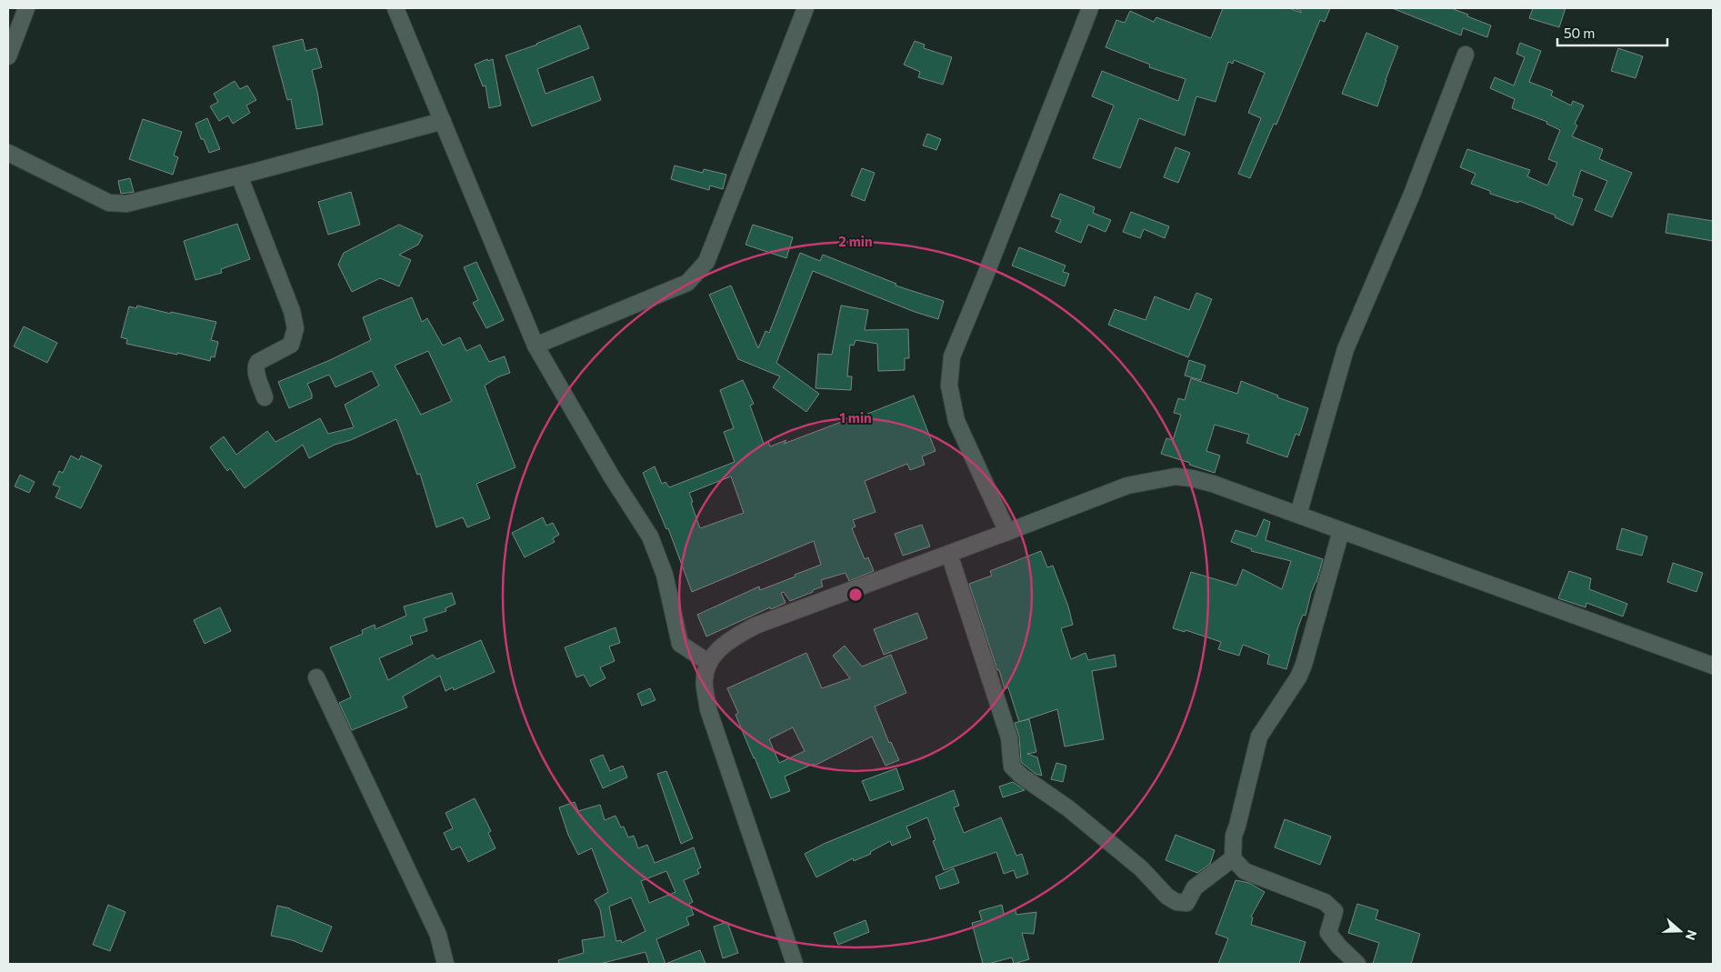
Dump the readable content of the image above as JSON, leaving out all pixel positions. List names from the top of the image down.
{
  "scale_bar": "50 m",
  "north": "right",
  "rings": ["2 min", "1 min"]
}
